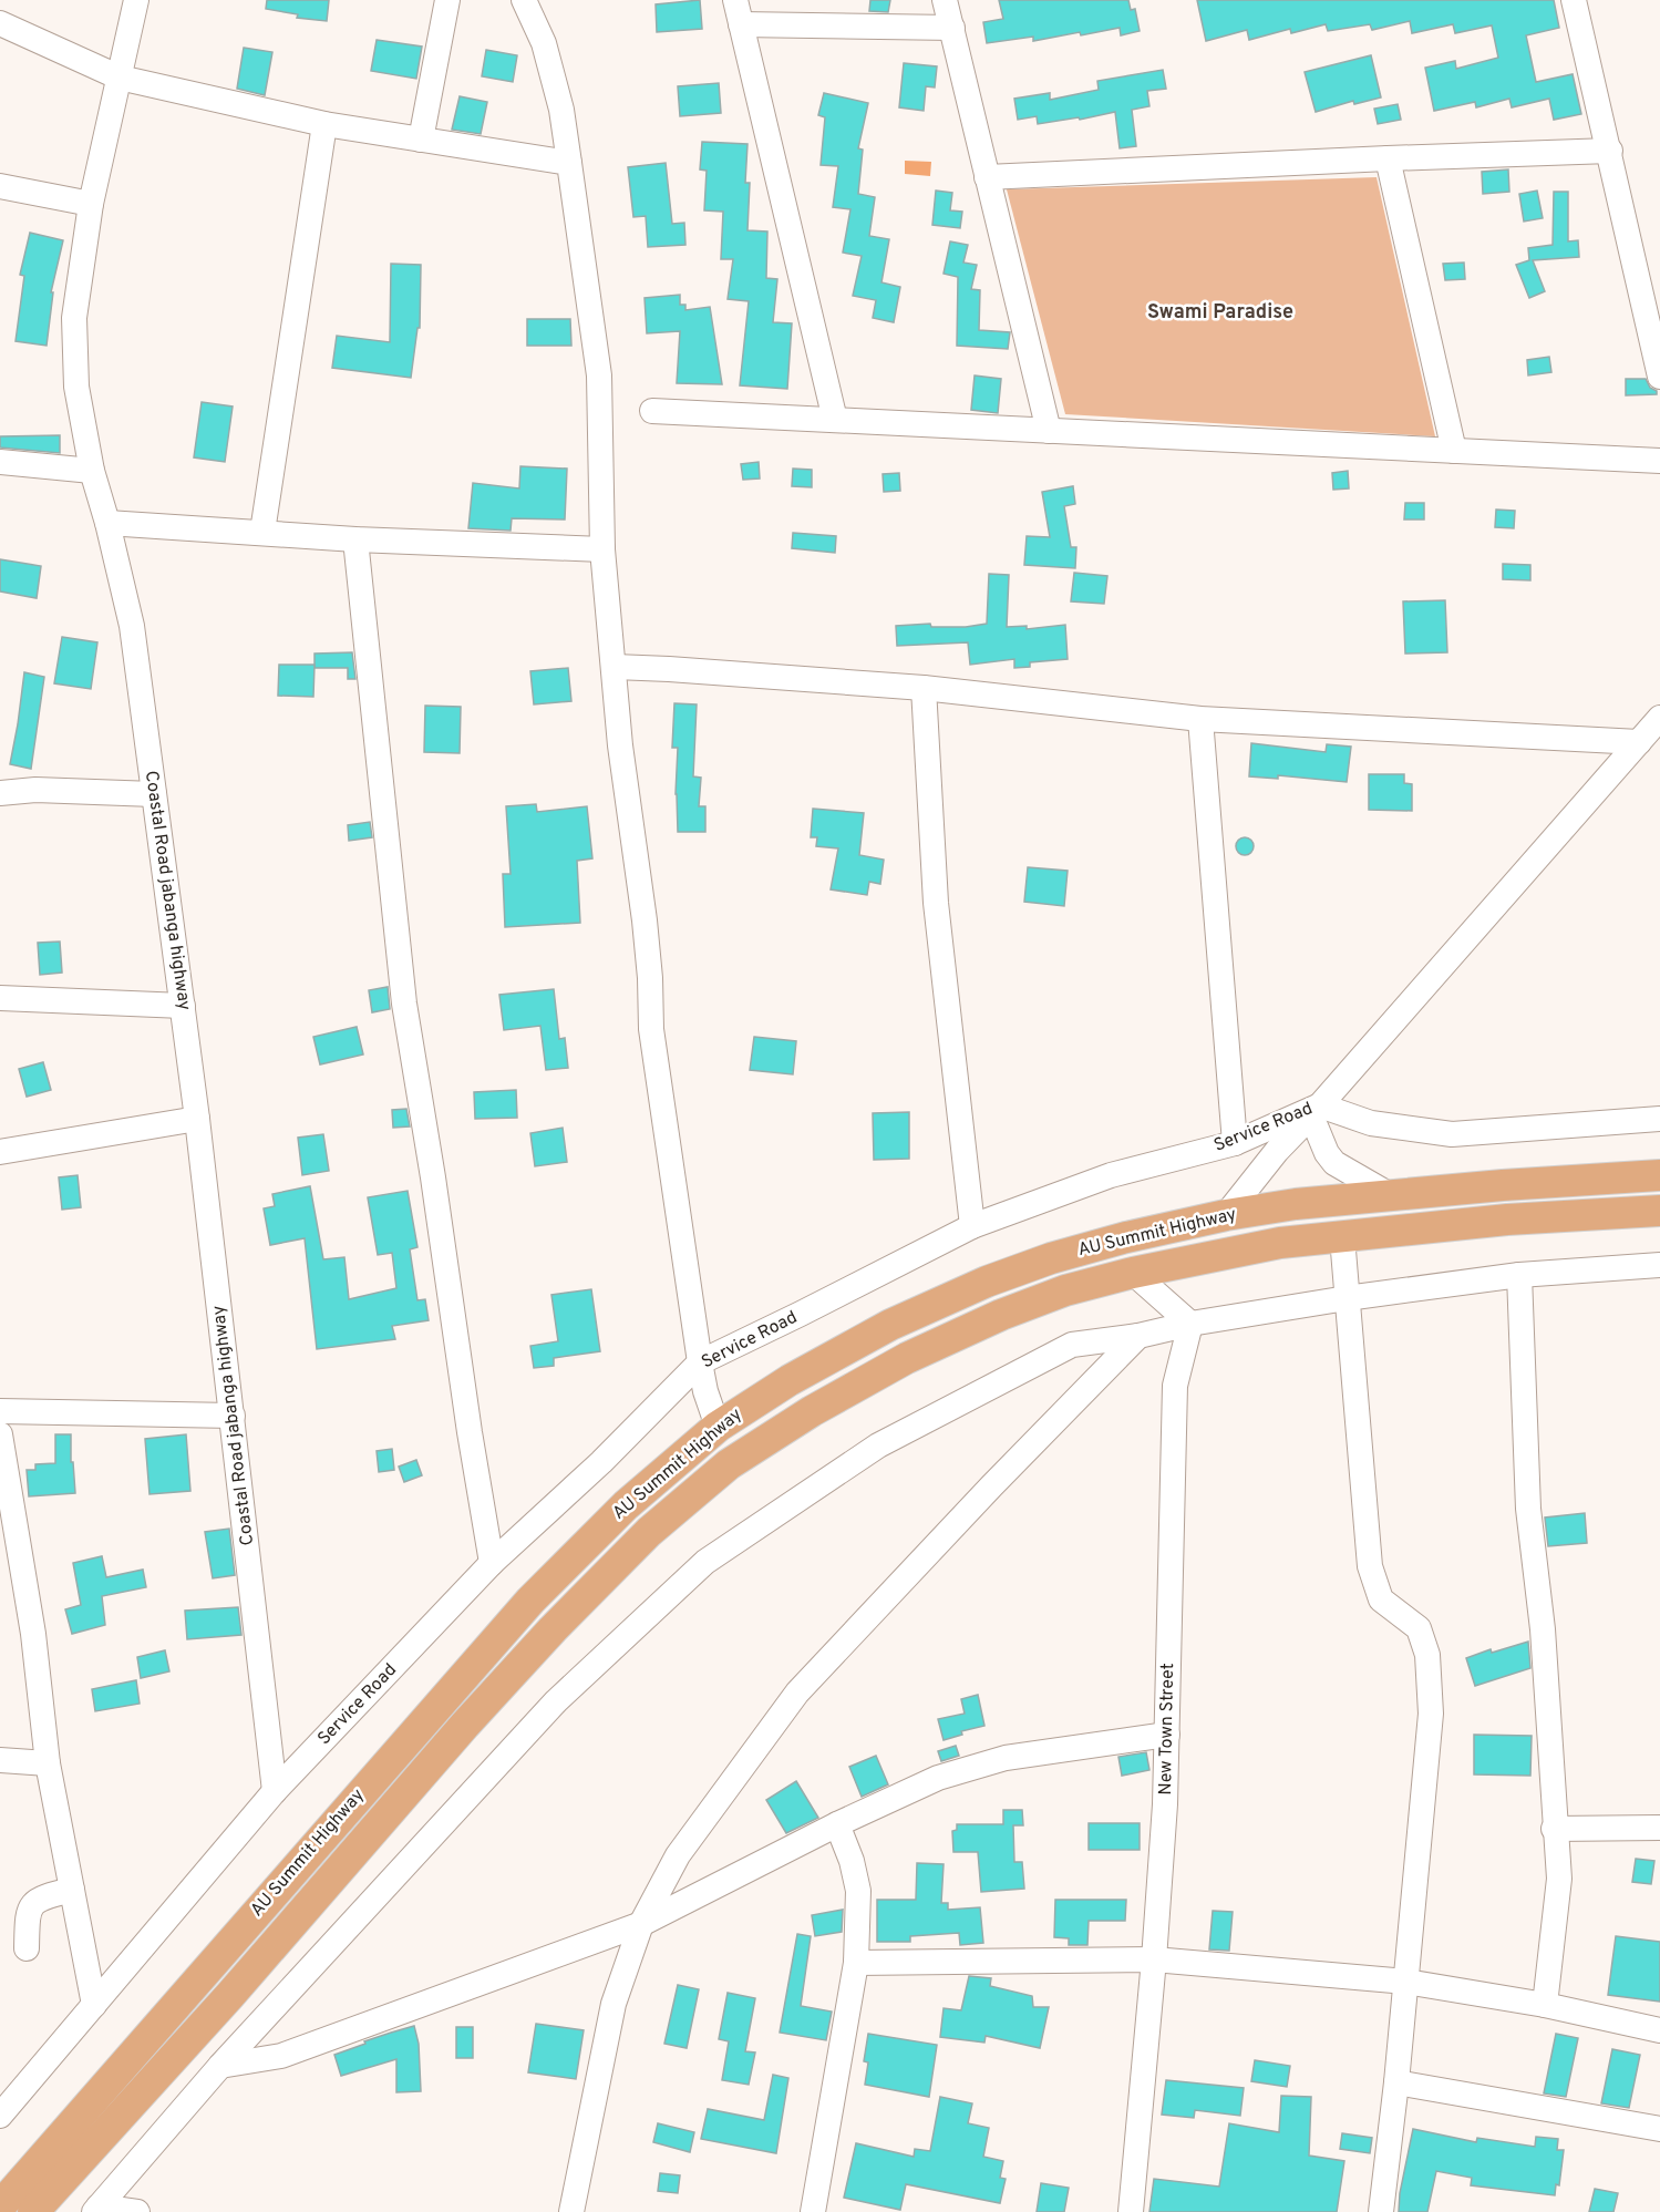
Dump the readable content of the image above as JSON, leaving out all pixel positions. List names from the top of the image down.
{
  "streets": {
    "main road": ["AU Summit Highway"],
    "street": ["Coastal Road jabanga highway", "Service Road", "New Town Street"]
  },
  "crossings": [
    ["Coastal Road jabanga highway", "Service Road"]
  ],
  "districts": ["Swami Paradise"]
}
